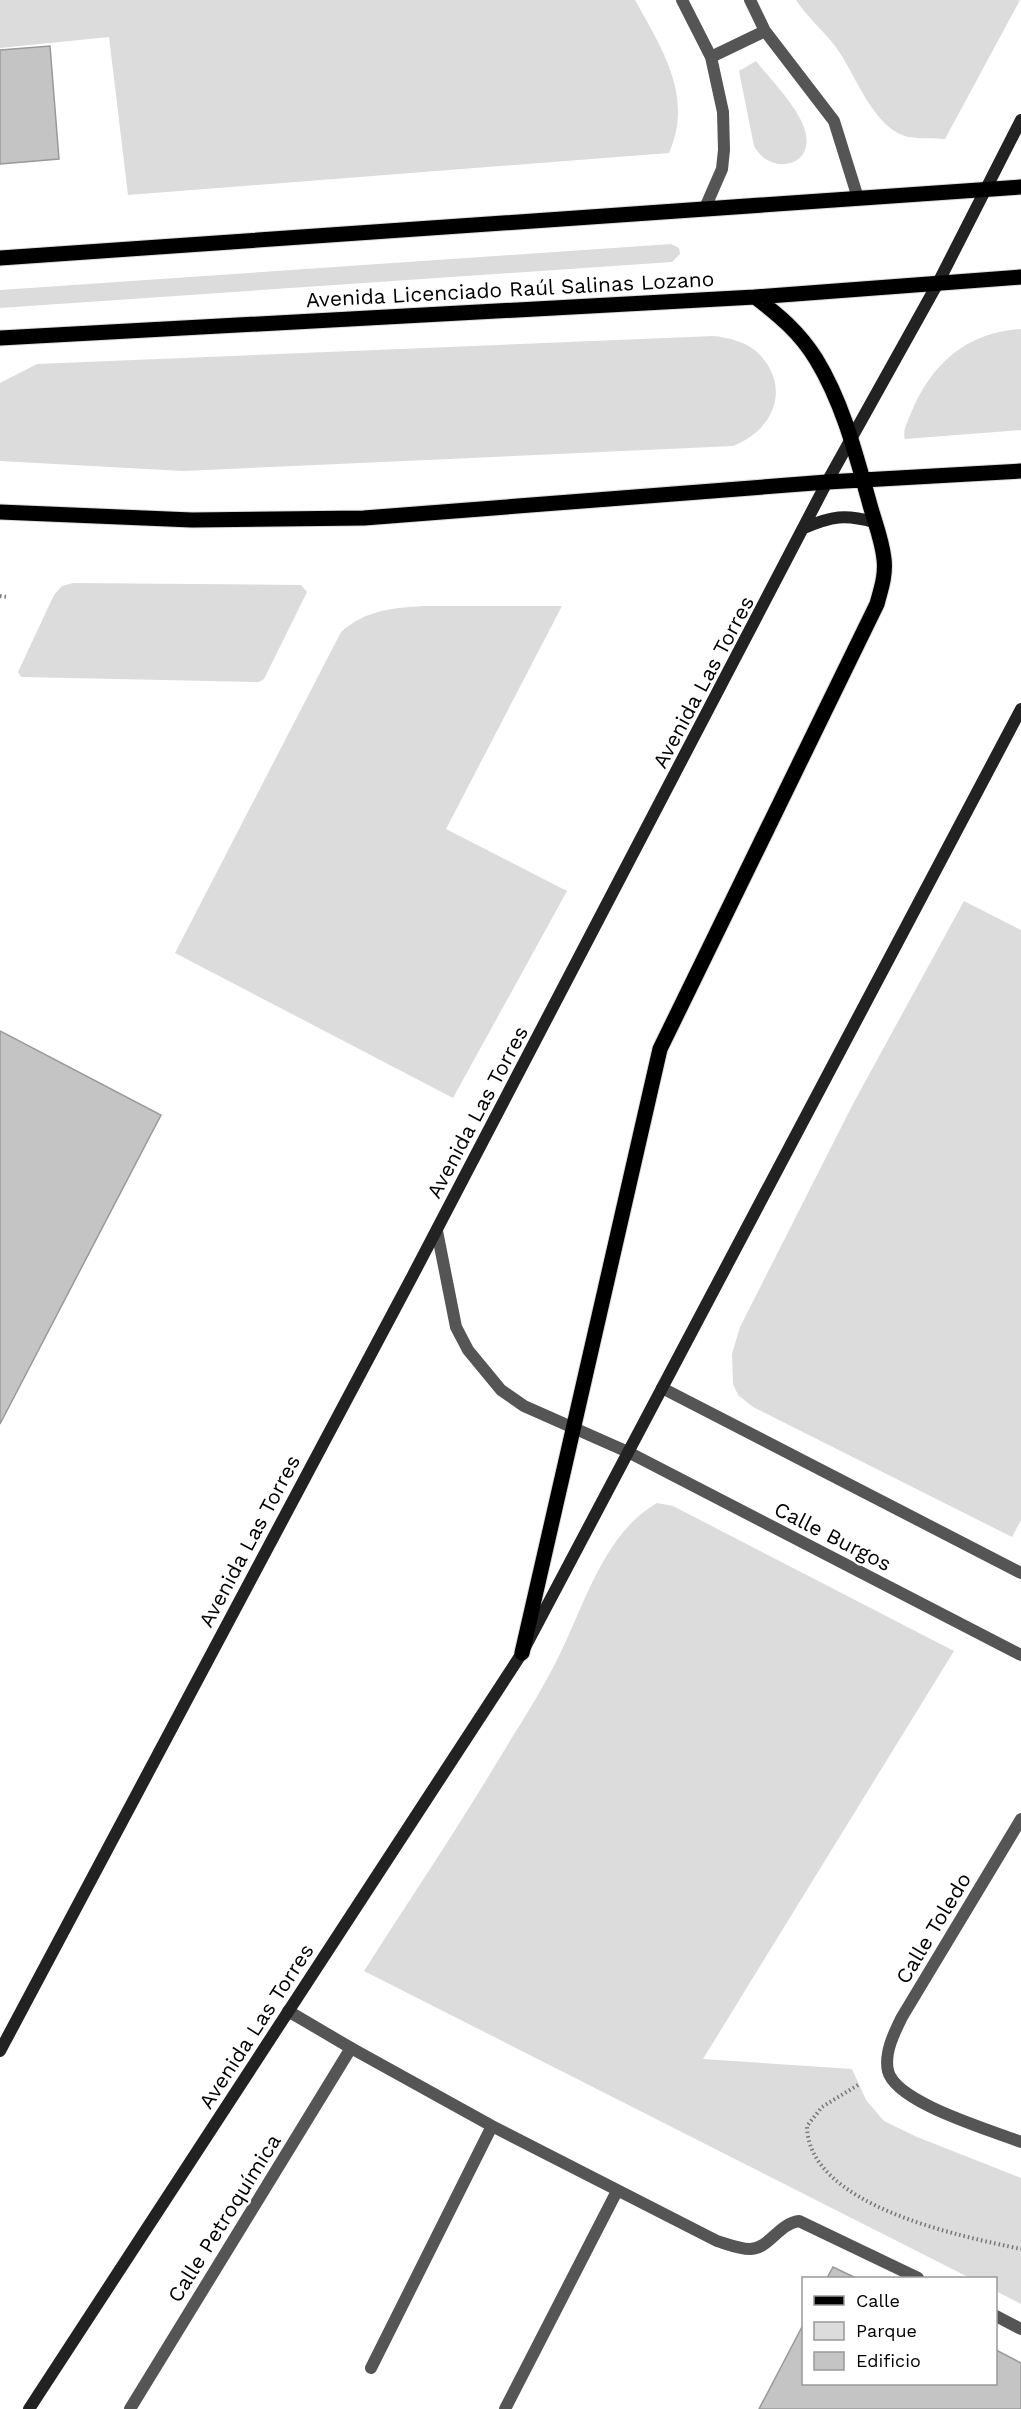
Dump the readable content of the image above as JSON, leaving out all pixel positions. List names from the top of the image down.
{
  "streets": {
    "main road": ["Avenida Licenciado Raúl Salinas Lozano", "Avenida Las Torres"],
    "street": ["Calle Burgos", "Calle Toledo", "Calle Petroquímica"]
  },
  "crossings": [
    ["Avenida Licenciado Raúl Salinas Lozano", "Avenida Las Torres"],
    ["Avenida Las Torres", "Calle Burgos"]
  ],
  "legend": ["Calle", "Parque", "Edificio"]
}
